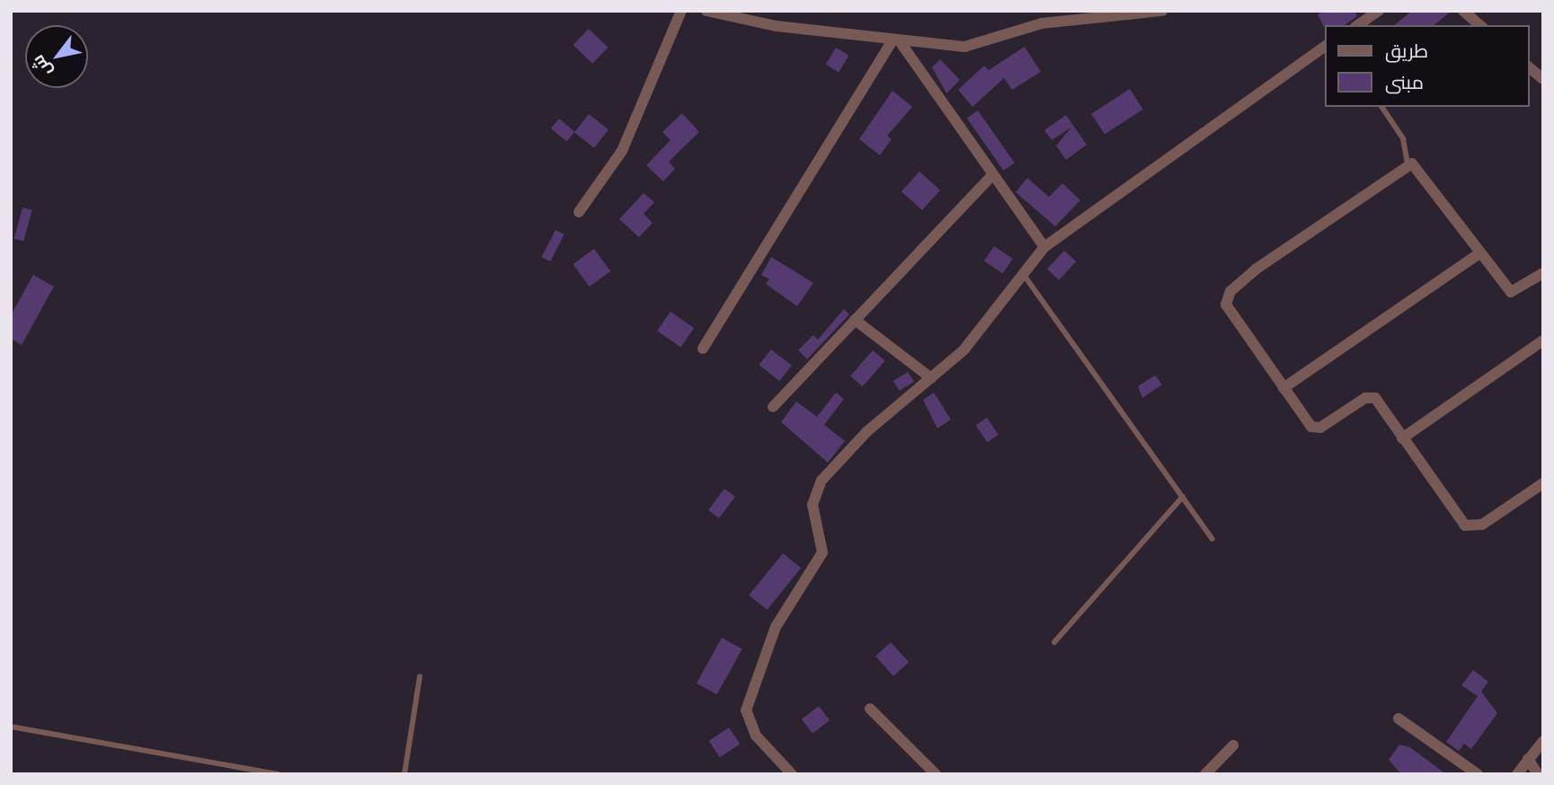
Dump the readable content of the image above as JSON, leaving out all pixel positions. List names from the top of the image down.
{
  "legend": ["طريق", "مبنى"],
  "north": "bottom left"
}
